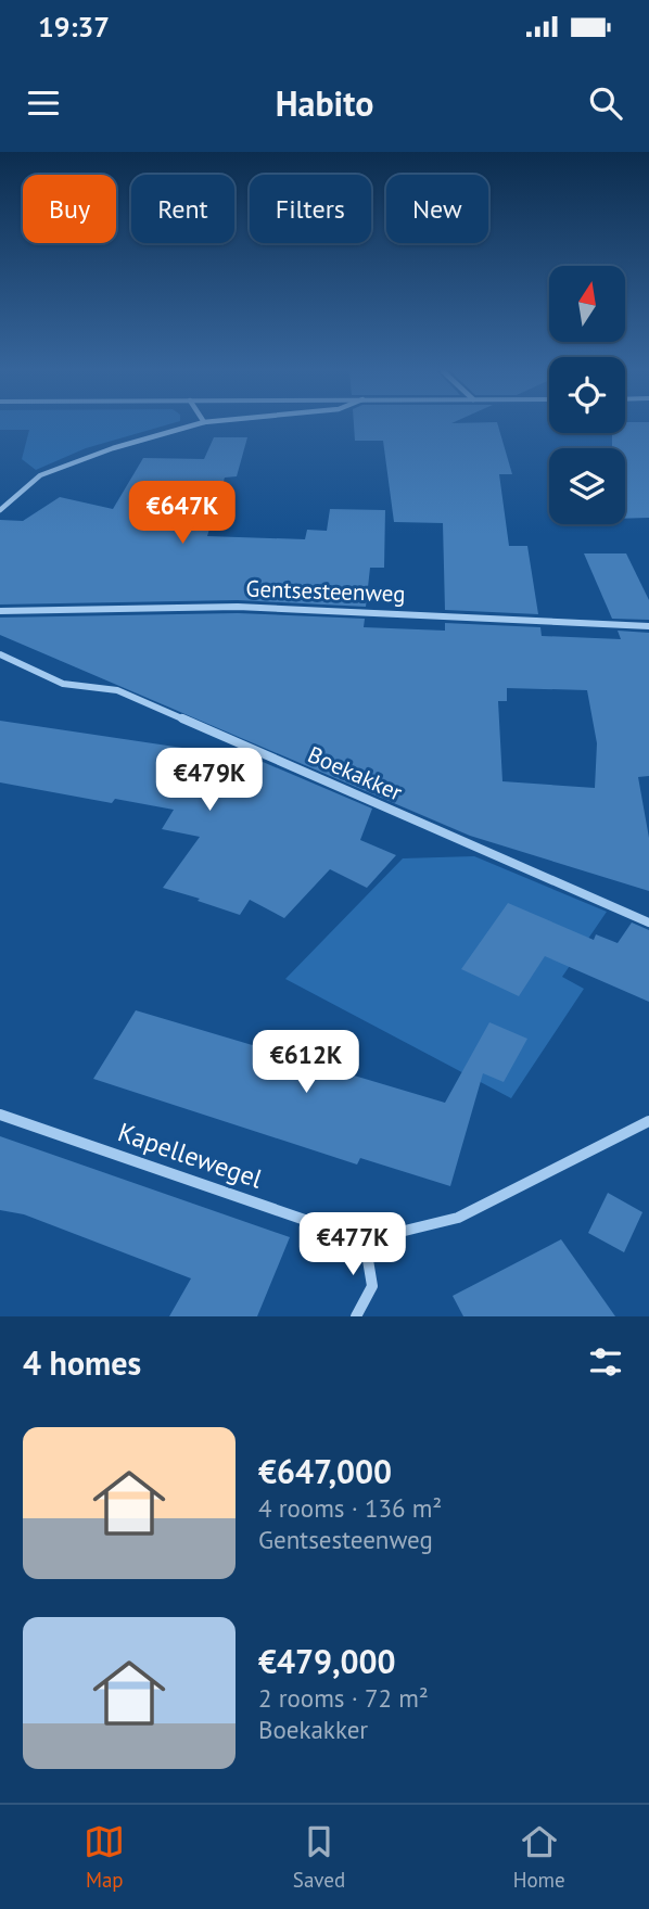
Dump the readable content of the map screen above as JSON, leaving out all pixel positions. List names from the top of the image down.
{
  "streets": {
    "street": ["Gentsesteenweg", "Boekakker", "Kapellewegel"]
  },
  "north": "top",
  "page": {
    "status": "19:37",
    "header": "Habito",
    "chip": [
      "Buy",
      "Rent",
      "Filters",
      "New"
    ],
    "price": [
      "€647K",
      "€479K",
      "€612K",
      "€477K"
    ],
    "heading": "4 homes",
    "list": [
      {
        "name": "€647,000",
        "note": "4 rooms · 136 m² · Gentsesteenweg"
      },
      {
        "name": "€479,000",
        "note": "2 rooms · 72 m² · Boekakker"
      }
    ],
    "tabs": ["Map", "Saved", "Home"]
  }
}
